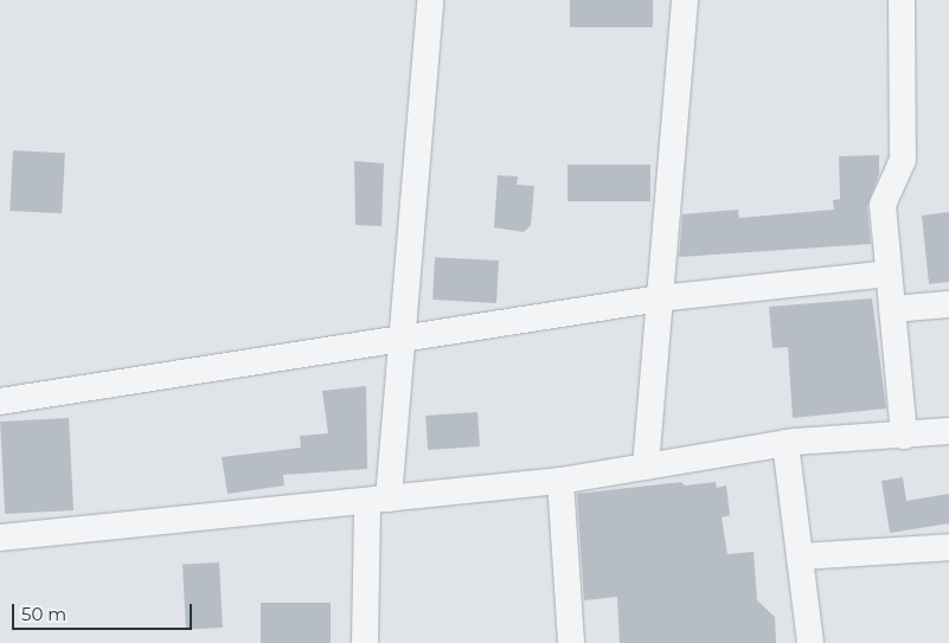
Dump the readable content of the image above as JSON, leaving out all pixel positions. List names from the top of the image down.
{
  "scale_bar": "50 m"
}
